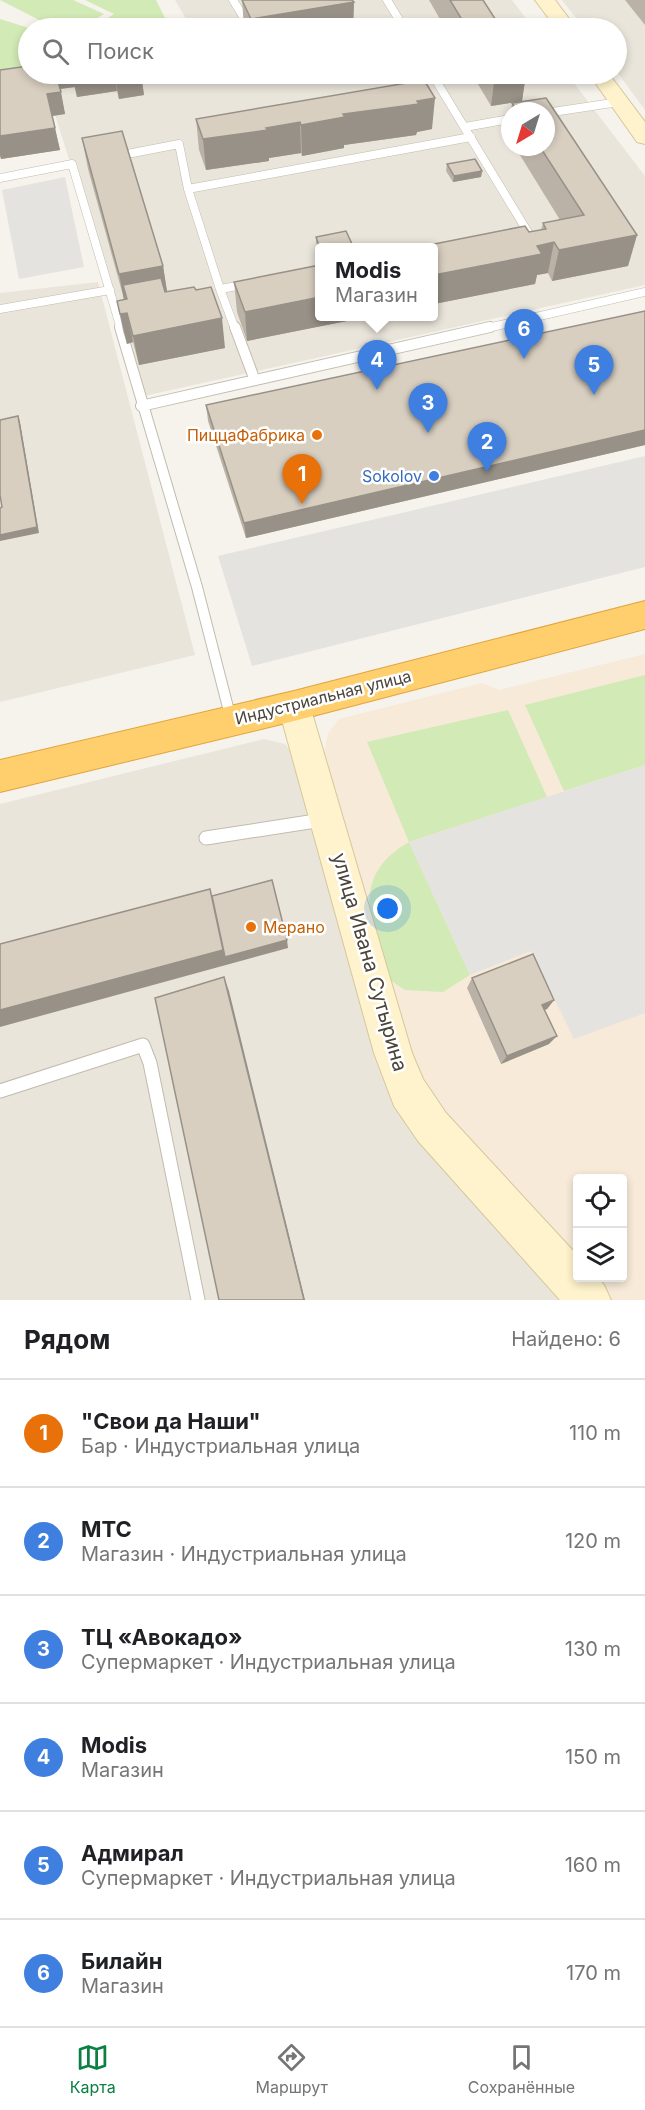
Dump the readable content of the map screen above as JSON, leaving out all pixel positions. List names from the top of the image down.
{
  "streets": {
    "highway": ["Индустриальная улица"],
    "street": ["улица Ивана Сутырина"]
  },
  "crossings": [
    ["Индустриальная улица", "улица Ивана Сутырина"]
  ],
  "places": ["ПиццаФабрика", "Sokolov", "Мерано"],
  "north": "bottom left",
  "page": {
    "search": "Поиск",
    "popup": ["Modis", "Магазин"],
    "pins": [
      "6",
      "4",
      "5",
      "3",
      "2",
      "1"
    ],
    "heading": ["Рядом", "Найдено: 6"],
    "list": [
      {
        "mark": "1",
        "name": "\"Свои да Наши\"",
        "note": "Бар · Индустриальная улица",
        "value": "110 m"
      },
      {
        "mark": "2",
        "name": "МТС",
        "note": "Магазин · Индустриальная улица",
        "value": "120 m"
      },
      {
        "mark": "3",
        "name": "ТЦ «Авокадо»",
        "note": "Супермаркет · Индустриальная улица",
        "value": "130 m"
      },
      {
        "mark": "4",
        "name": "Modis",
        "note": "Магазин",
        "value": "150 m"
      },
      {
        "mark": "5",
        "name": "Адмирал",
        "note": "Супермаркет · Индустриальная улица",
        "value": "160 m"
      },
      {
        "mark": "6",
        "name": "Билайн",
        "note": "Магазин",
        "value": "170 m"
      }
    ],
    "nav": ["Карта", "Маршрут", "Сохранённые"]
  }
}
